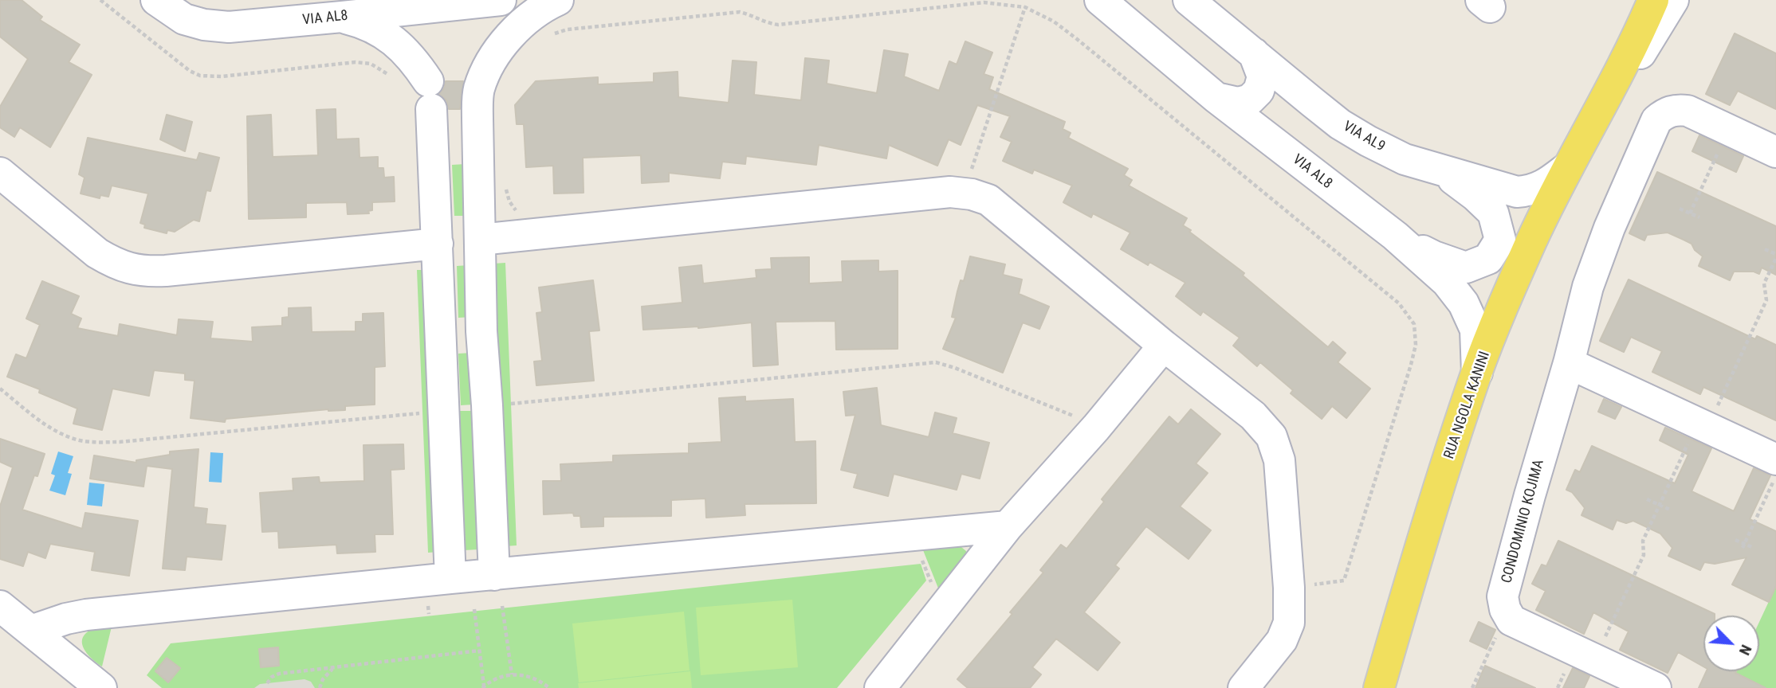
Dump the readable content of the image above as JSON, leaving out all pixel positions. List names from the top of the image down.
{
  "streets": {
    "main road": ["RUA NGOLA KANINI"],
    "street": ["VIA AL8", "VIA AL9", "CONDOMINIO KOJIMA"]
  },
  "crossings": [
    ["VIA AL8", "RUA NGOLA KANINI"],
    ["VIA AL9", "RUA NGOLA KANINI"]
  ],
  "north": "bottom right"
}
